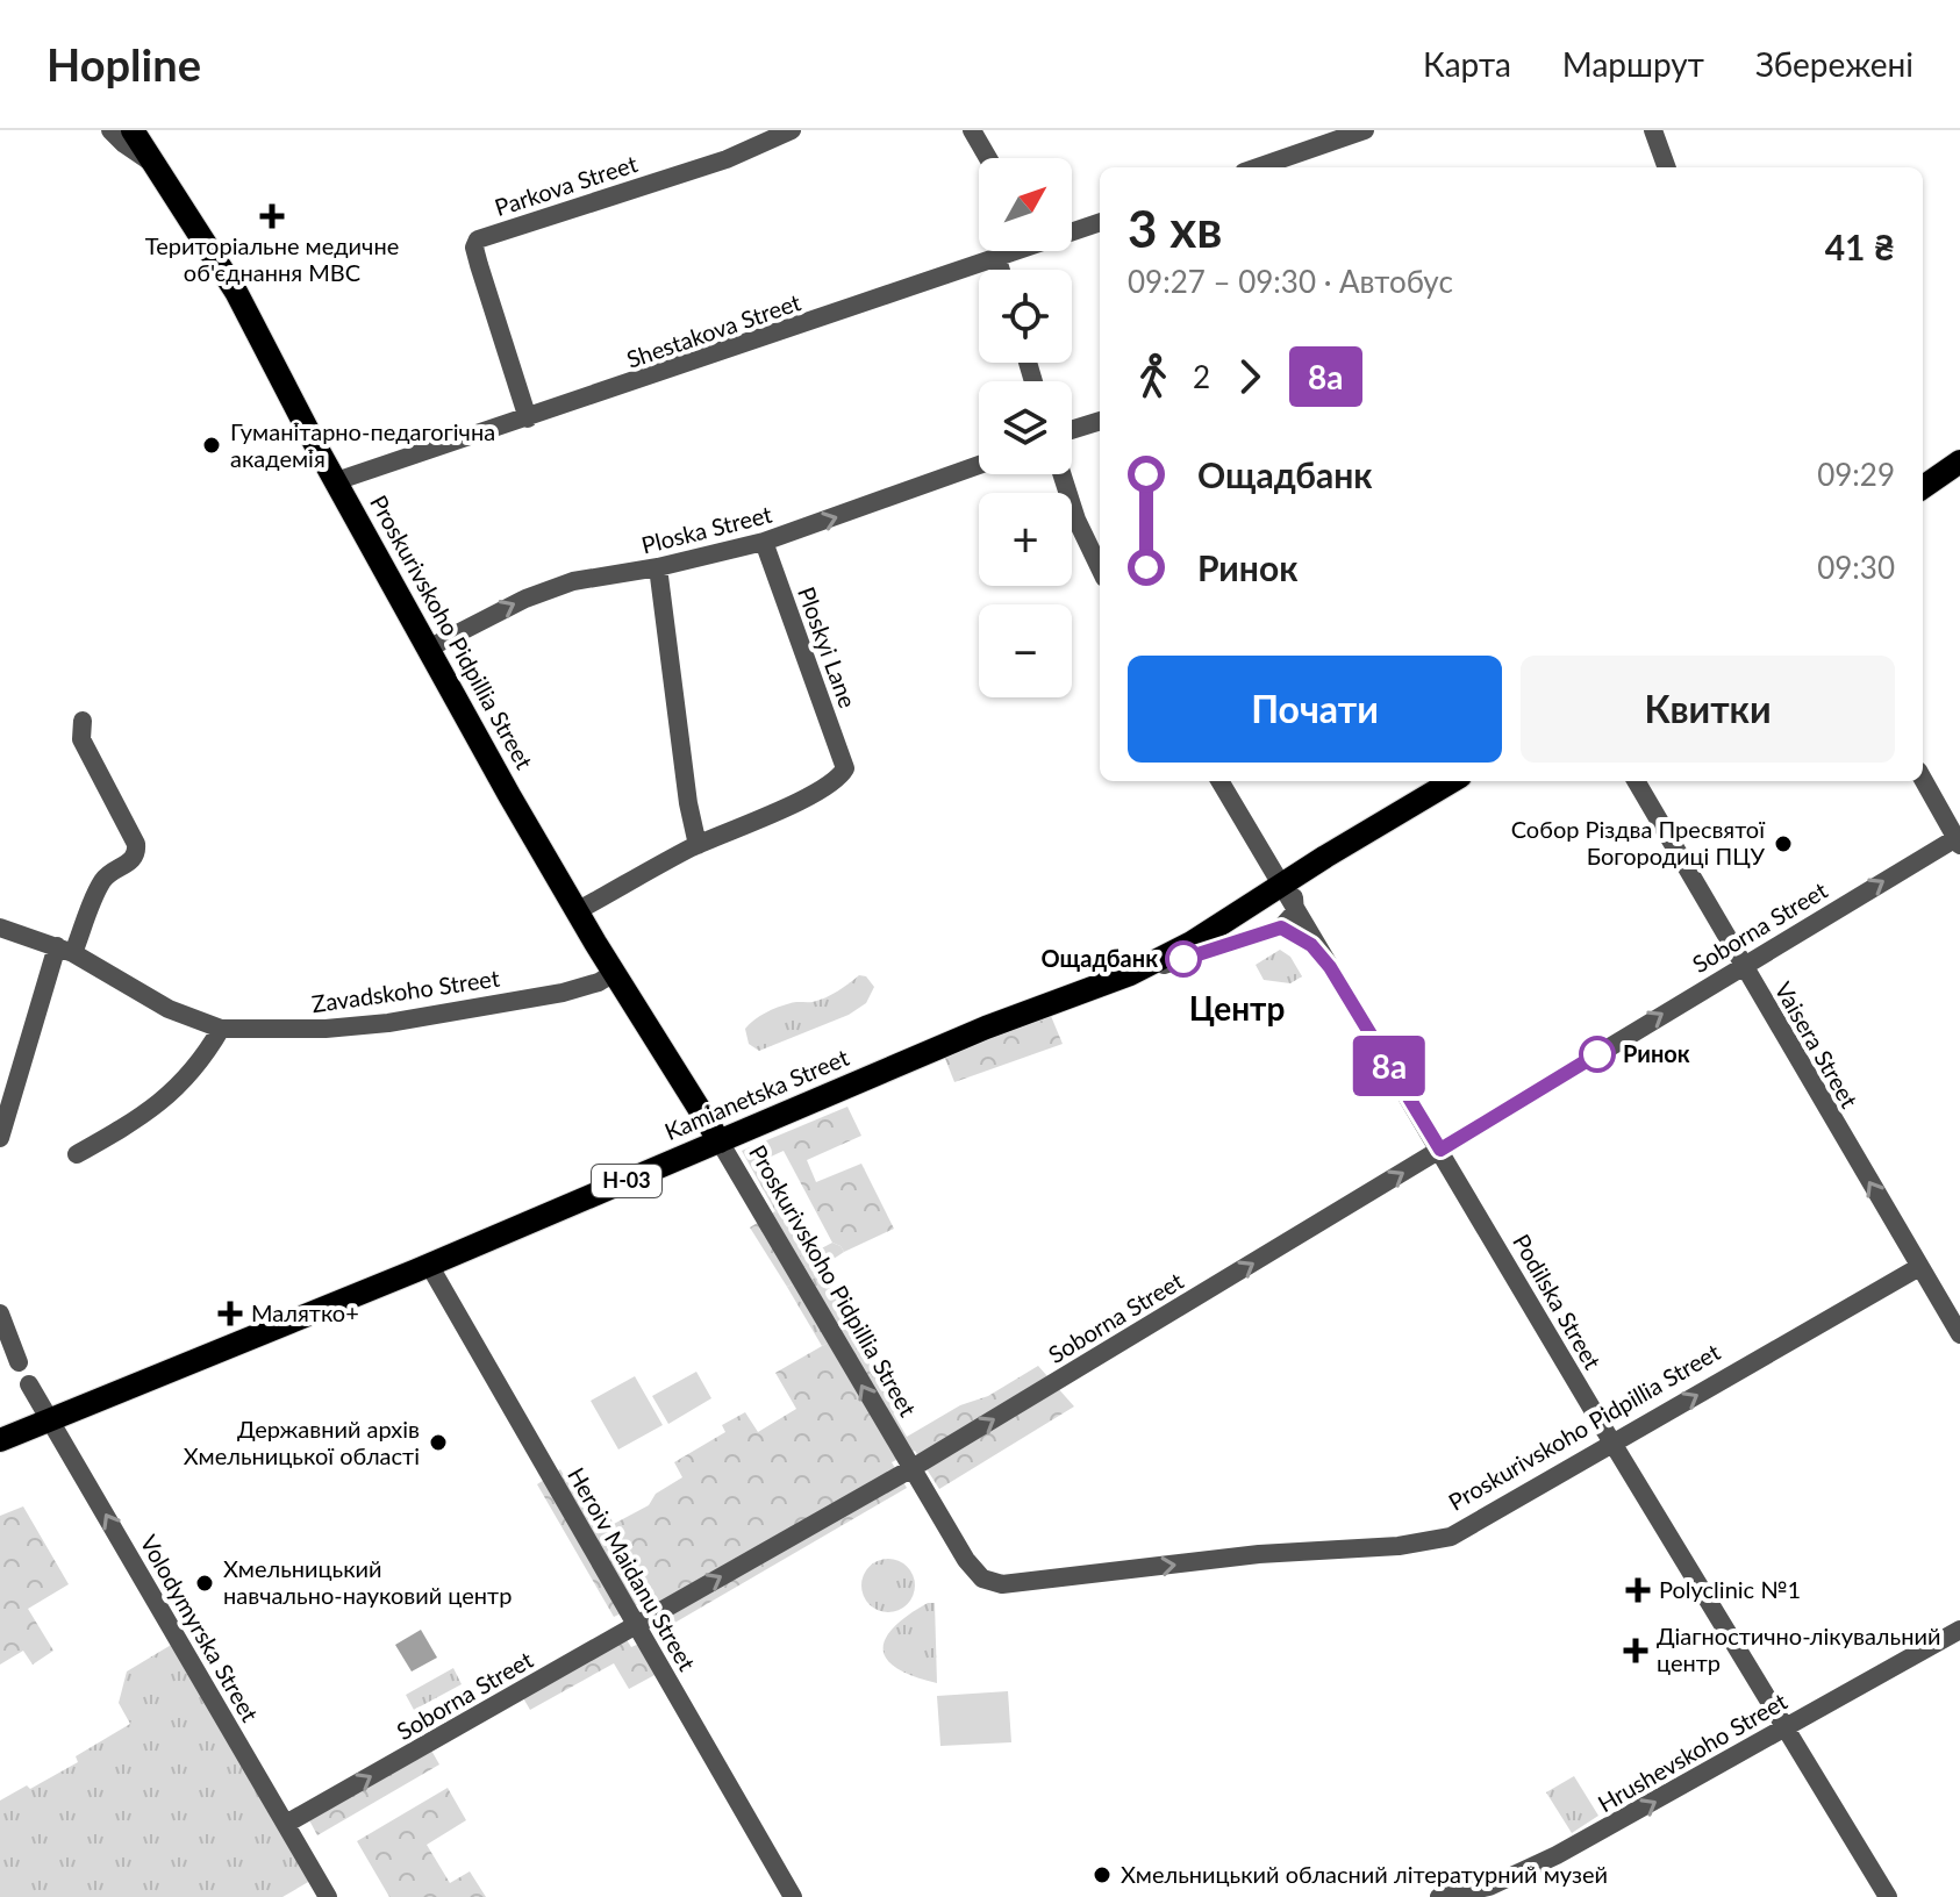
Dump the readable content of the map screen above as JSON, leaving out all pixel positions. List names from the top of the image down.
{
  "streets": {
    "main road": ["Proskurivskoho Pidpillia Street", "Kamianetska Street", "Н-03"],
    "street": [
      "Parkova Street",
      "Shestakova Street",
      "Ploska Street",
      "Ploskyi Lane",
      "Soborna Street",
      "Zavadskoho Street",
      "Vaisera Street",
      "Podilska Street",
      "Heroiv Maidanu Street",
      "Volodymyrska Street",
      "Hrushevskoho Street"
    ]
  },
  "crossings": [
    ["Parkova Street", "Shestakova Street"],
    ["Shestakova Street", "Proskurivskoho Pidpillia Street"],
    ["Ploska Street", "Proskurivskoho Pidpillia Street"],
    ["Ploska Street", "Ploskyi Lane"],
    ["Proskurivskoho Pidpillia Street", "Soborna Street"],
    ["Proskurivskoho Pidpillia Street", "Zavadskoho Street"],
    ["Proskurivskoho Pidpillia Street", "Vaisera Street"],
    ["Proskurivskoho Pidpillia Street", "Kamianetska Street"],
    ["Proskurivskoho Pidpillia Street", "Podilska Street"],
    ["Soborna Street", "Vaisera Street"],
    ["Soborna Street", "Podilska Street"],
    ["Soborna Street", "Heroiv Maidanu Street"],
    ["Soborna Street", "Volodymyrska Street"],
    ["Kamianetska Street", "Podilska Street"],
    ["Kamianetska Street", "Heroiv Maidanu Street"],
    ["Kamianetska Street", "Volodymyrska Street"],
    ["Podilska Street", "Hrushevskoho Street"]
  ],
  "one_way": [
    "Ploska Street",
    "Soborna Street",
    "Vaisera Street",
    "Volodymyrska Street",
    "Hrushevskoho Street"
  ],
  "districts": ["Центр"],
  "places": {
    "health": [
      "Територіальне медичне об'єднання МВС",
      "Малятко+",
      "Polyclinic №1",
      "Діагностично-лікувальний центр"
    ],
    "other": [
      "Гуманітарно-педагогічна академія",
      "Собор Різдва Пресвятої Богородиці ПЦУ",
      "Ощадбанк",
      "Ринок",
      "Державний архів Хмельницької області",
      "Хмельницький навчально-науковий центр",
      "Хмельницький обласний літературний музей"
    ]
  },
  "lines": ["bus line 8а"],
  "north": "top right",
  "page": {
    "header": "Hopline",
    "nav": ["Карта", "Маршрут", "Збережені"],
    "on_map": "8а",
    "map_buttons": ["+", "−"],
    "heading": ["3 хв", "09:27 – 09:30 · Автобус", "41 ₴"],
    "legs": ["2", "8а"],
    "list": [
      {
        "name": "Ощадбанк",
        "value": "09:29"
      },
      {
        "name": "Ринок",
        "value": "09:30"
      }
    ],
    "buttons": ["Почати", "Квитки"]
  }
}
